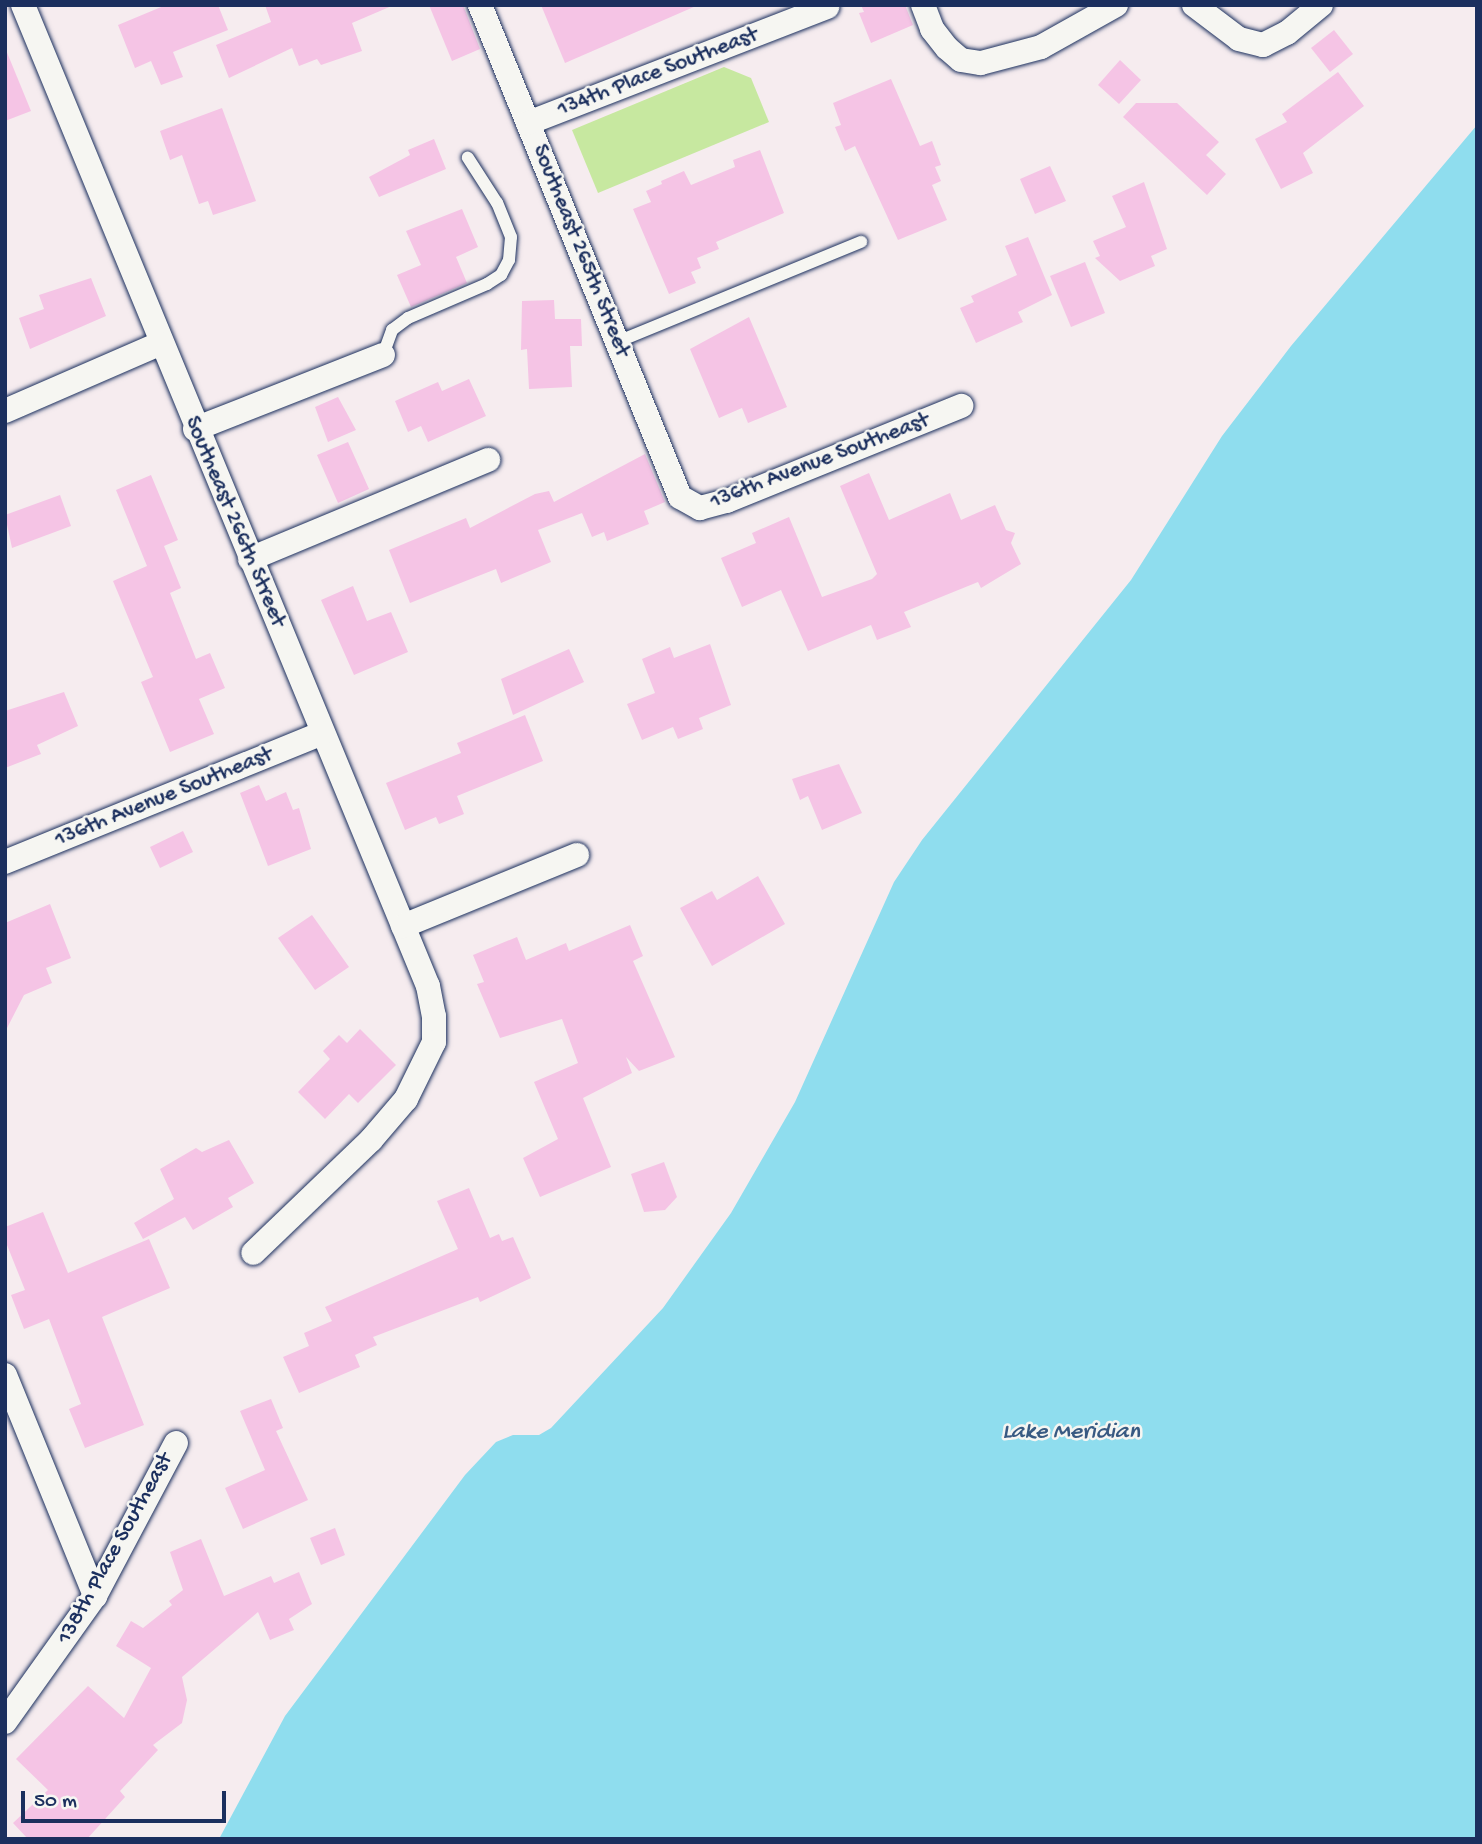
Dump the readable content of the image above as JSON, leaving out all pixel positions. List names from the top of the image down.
{
  "streets": {
    "street": [
      "134th Place Southeast",
      "Southeast 265th Street",
      "136th Avenue Southeast",
      "Southeast 266th Street",
      "138th Place Southeast"
    ]
  },
  "crossings": [
    ["134th Place Southeast", "Southeast 265th Street"],
    ["Southeast 265th Street", "136th Avenue Southeast"],
    ["136th Avenue Southeast", "Southeast 266th Street"]
  ],
  "water": ["Lake Meridian"],
  "scale_bar": "50 m"
}
